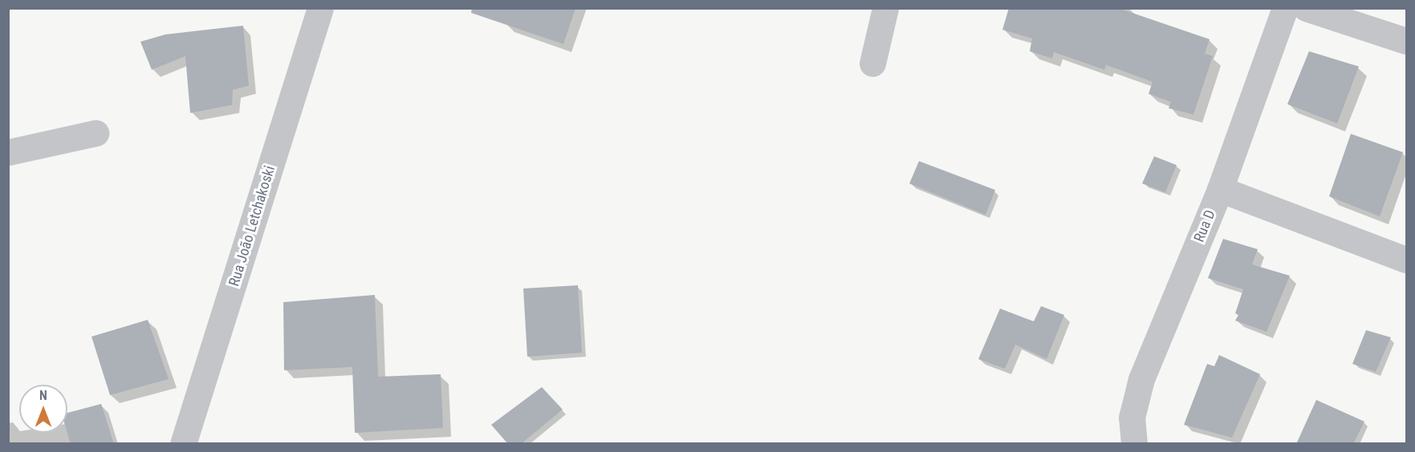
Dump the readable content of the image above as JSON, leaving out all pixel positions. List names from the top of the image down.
{
  "streets": {
    "street": ["Rua João Letchakoski", "Rua D"]
  },
  "north": "top"
}
